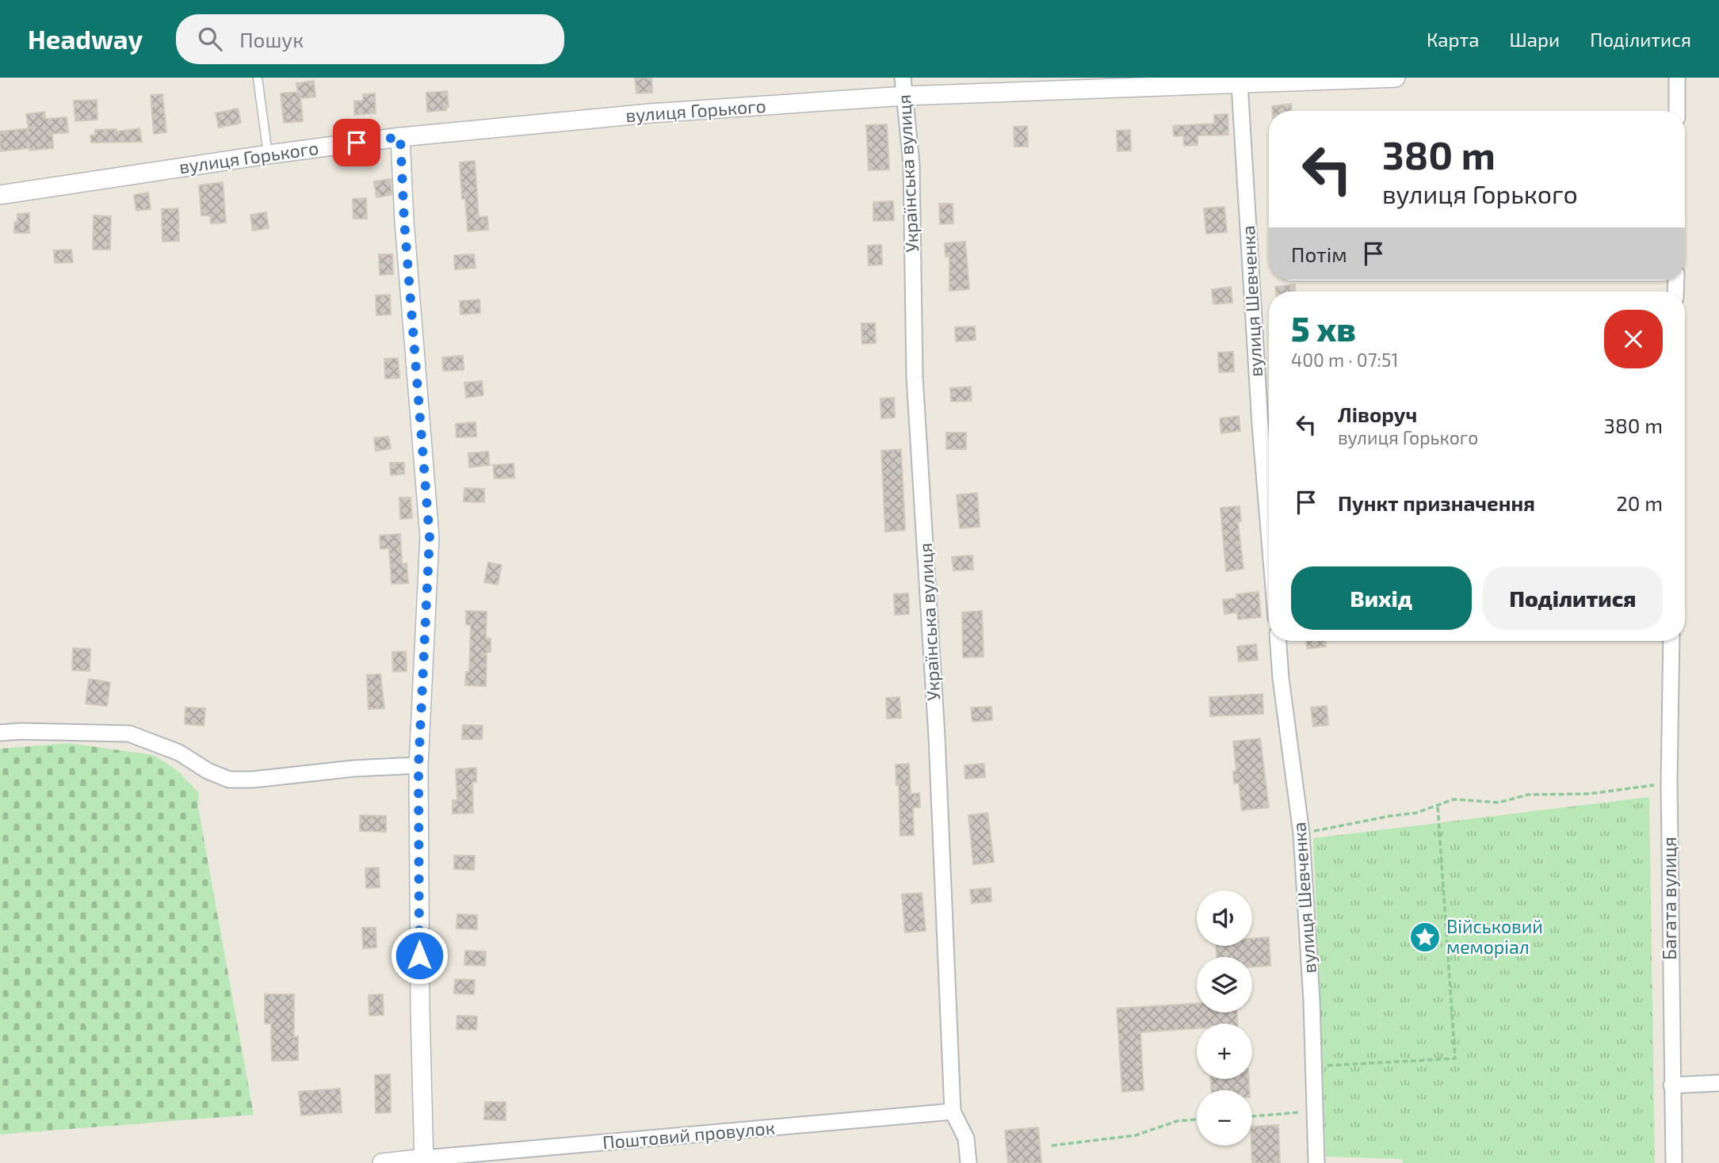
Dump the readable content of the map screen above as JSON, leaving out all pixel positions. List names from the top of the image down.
{
  "streets": {
    "street": [
      "вулиця Горького",
      "Українська вулиця",
      "вулиця Шевченка",
      "Багата вулиця",
      "Поштовий провулок"
    ]
  },
  "crossings": [
    ["вулиця Горького", "Українська вулиця"],
    ["вулиця Горького", "вулиця Шевченка"],
    ["Українська вулиця", "Поштовий провулок"]
  ],
  "places": {
    "place": ["Військовий меморіал"]
  },
  "page": {
    "header": "Headway",
    "search": "Пошук",
    "nav": ["Карта", "Шари", "Поділитися"],
    "turn": ["380 m", "вулиця Горького"],
    "then": "Потім",
    "heading": ["5 хв", "400 m · 07:51"],
    "list": [
      {
        "name": "Ліворуч",
        "note": "вулиця Горького",
        "value": "380 m"
      },
      {
        "name": "Пункт призначення",
        "value": "20 m"
      }
    ],
    "buttons": ["Вихід", "Поділитися"],
    "map_buttons": ["+", "−"]
  }
}
